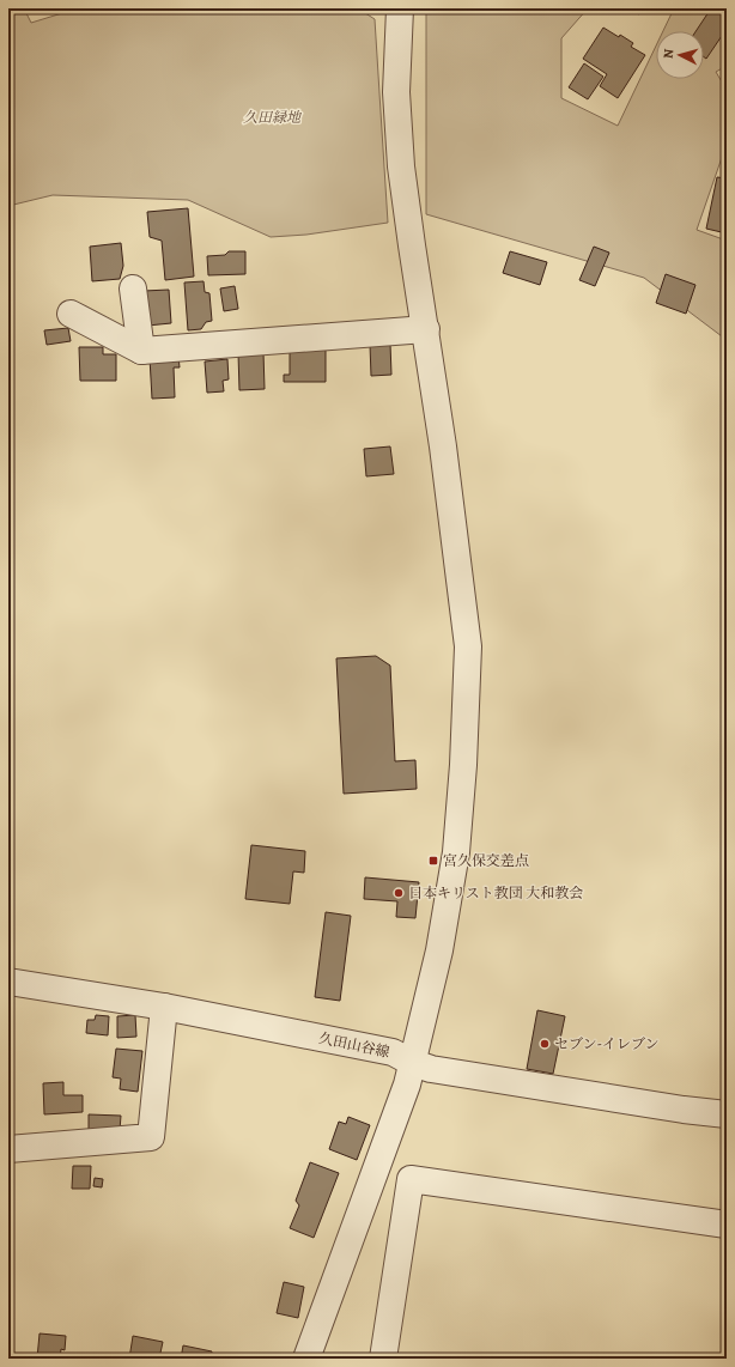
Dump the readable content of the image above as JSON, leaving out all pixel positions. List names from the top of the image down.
{
  "streets": {
    "street": ["久田山谷線"]
  },
  "parks": ["久田緑地"],
  "places": {
    "transit": ["宮久保交差点"],
    "other": ["日本キリスト教団 大和教会", "セブン-イレブン"]
  },
  "north": "left"
}
